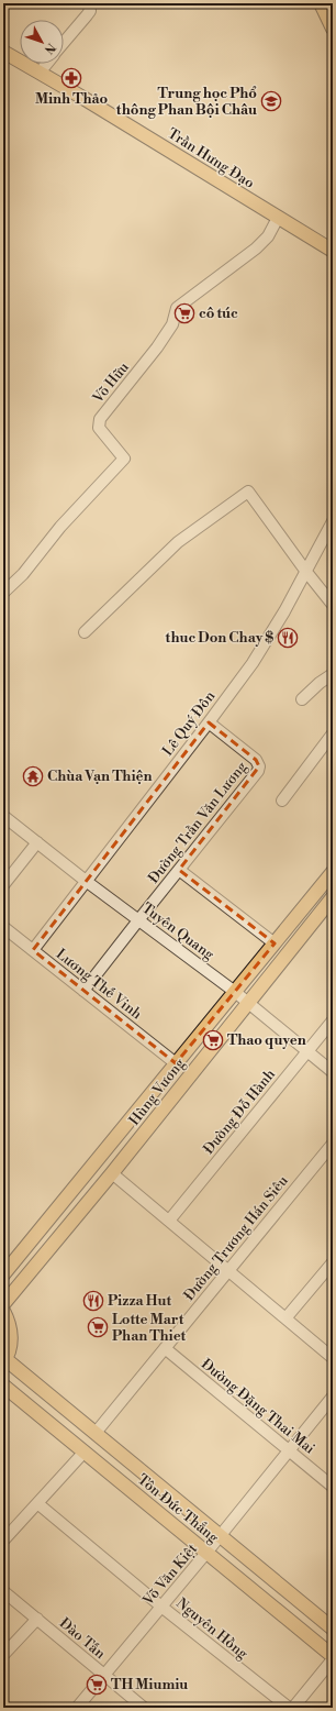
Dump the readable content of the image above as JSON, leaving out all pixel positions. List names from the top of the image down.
{
  "streets": {
    "main road": ["Trần Hưng Đạo", "Hùng Vương", "Tôn Đức Thắng"],
    "street": [
      "Võ Hữu",
      "Lê Quý Đôn",
      "Đường Trần Văn Lương",
      "Tuyên Quang",
      "Lương Thế Vinh",
      "Đường Đỗ Hành",
      "Đường Trương Hán Siêu",
      "Đường Đặng Thai Mai",
      "Võ Văn Kiệt",
      "Nguyên Hồng",
      "Đào Tấn"
    ]
  },
  "crossings": [
    ["Trần Hưng Đạo", "Võ Hữu"],
    ["Lê Quý Đôn", "Đường Trần Văn Lương"],
    ["Lê Quý Đôn", "Tuyên Quang"],
    ["Lê Quý Đôn", "Lương Thế Vinh"],
    ["Đường Trần Văn Lương", "Tuyên Quang"],
    ["Đường Trần Văn Lương", "Lương Thế Vinh"],
    ["Tuyên Quang", "Hùng Vương"],
    ["Tuyên Quang", "Đường Đỗ Hành"],
    ["Lương Thế Vinh", "Hùng Vương"],
    ["Đường Trương Hán Siêu", "Đường Đặng Thai Mai"],
    ["Đường Trương Hán Siêu", "Tôn Đức Thắng"],
    ["Đường Đặng Thai Mai", "Võ Văn Kiệt"],
    ["Tôn Đức Thắng", "Võ Văn Kiệt"],
    ["Võ Văn Kiệt", "Nguyên Hồng"],
    ["Võ Văn Kiệt", "Đào Tấn"]
  ],
  "places": {
    "pharmacy": ["Minh Thảo"],
    "school or university": ["Trung học Phổ thông Phan Bội Châu"],
    "supermarket": [
      "cô túc",
      "Thao quyen",
      "Lotte Mart Phan Thiet",
      "TH Miumiu"
    ],
    "restaurant": ["thuc Don Chay $", "Pizza Hut"],
    "temple": ["Chùa Vạn Thiện"]
  },
  "north": "bottom right"
}
